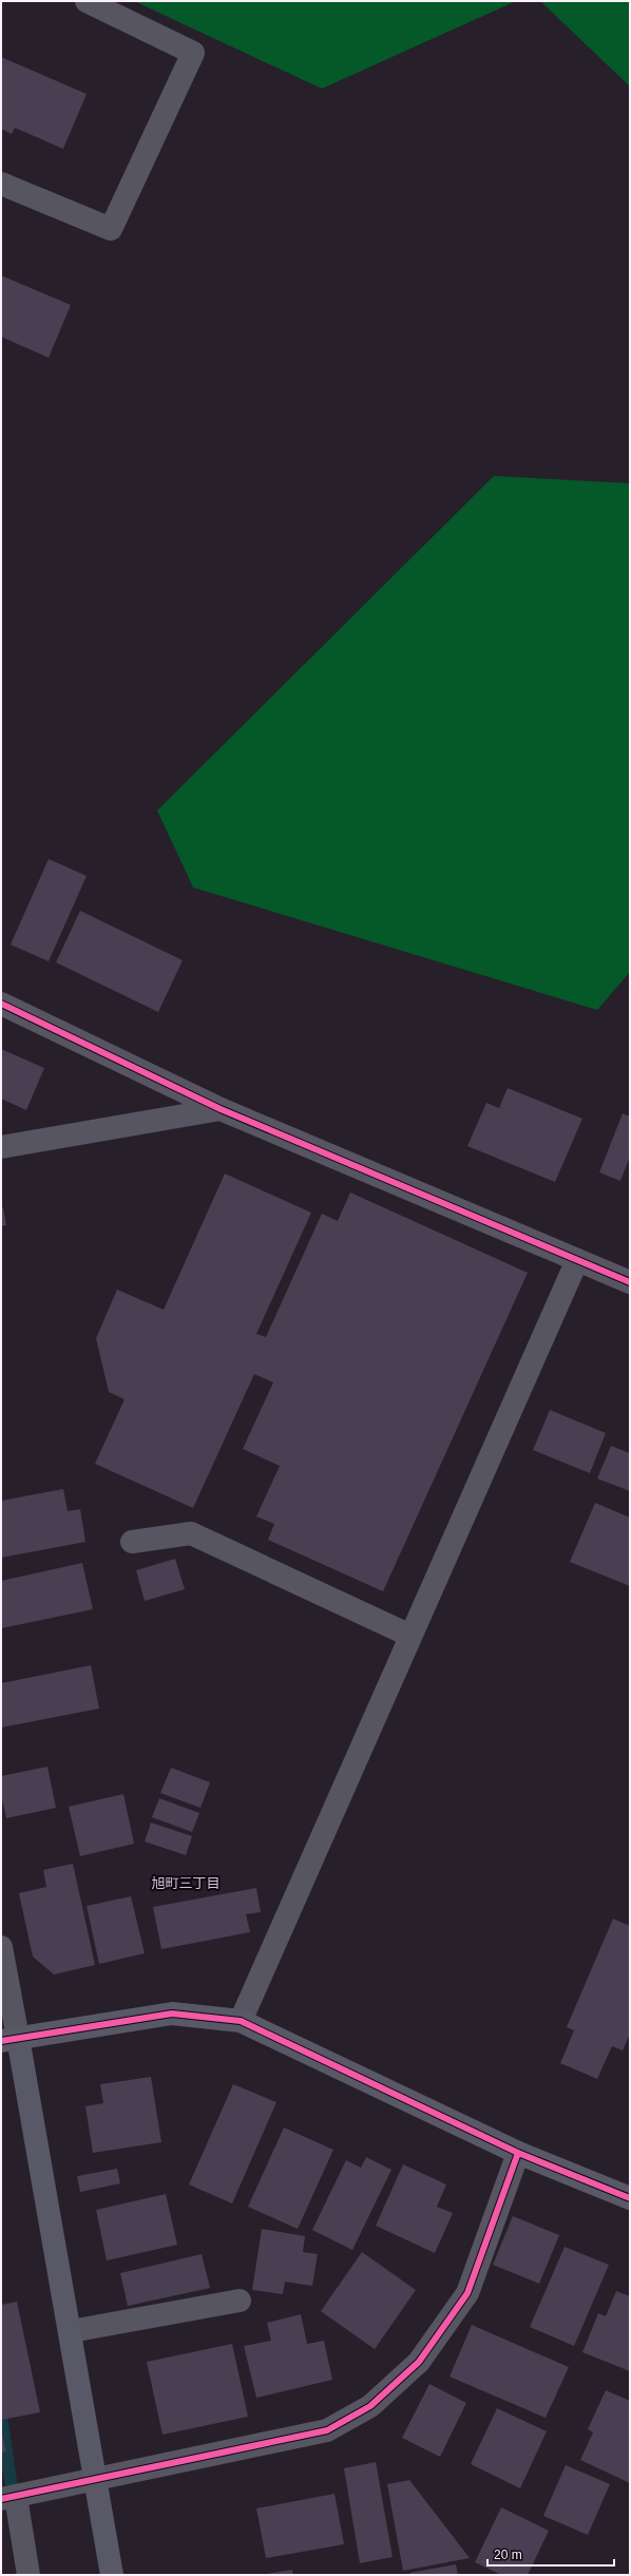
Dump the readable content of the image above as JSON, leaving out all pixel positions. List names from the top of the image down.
{
  "districts": ["旭町三丁目"],
  "scale_bar": "20 m"
}
